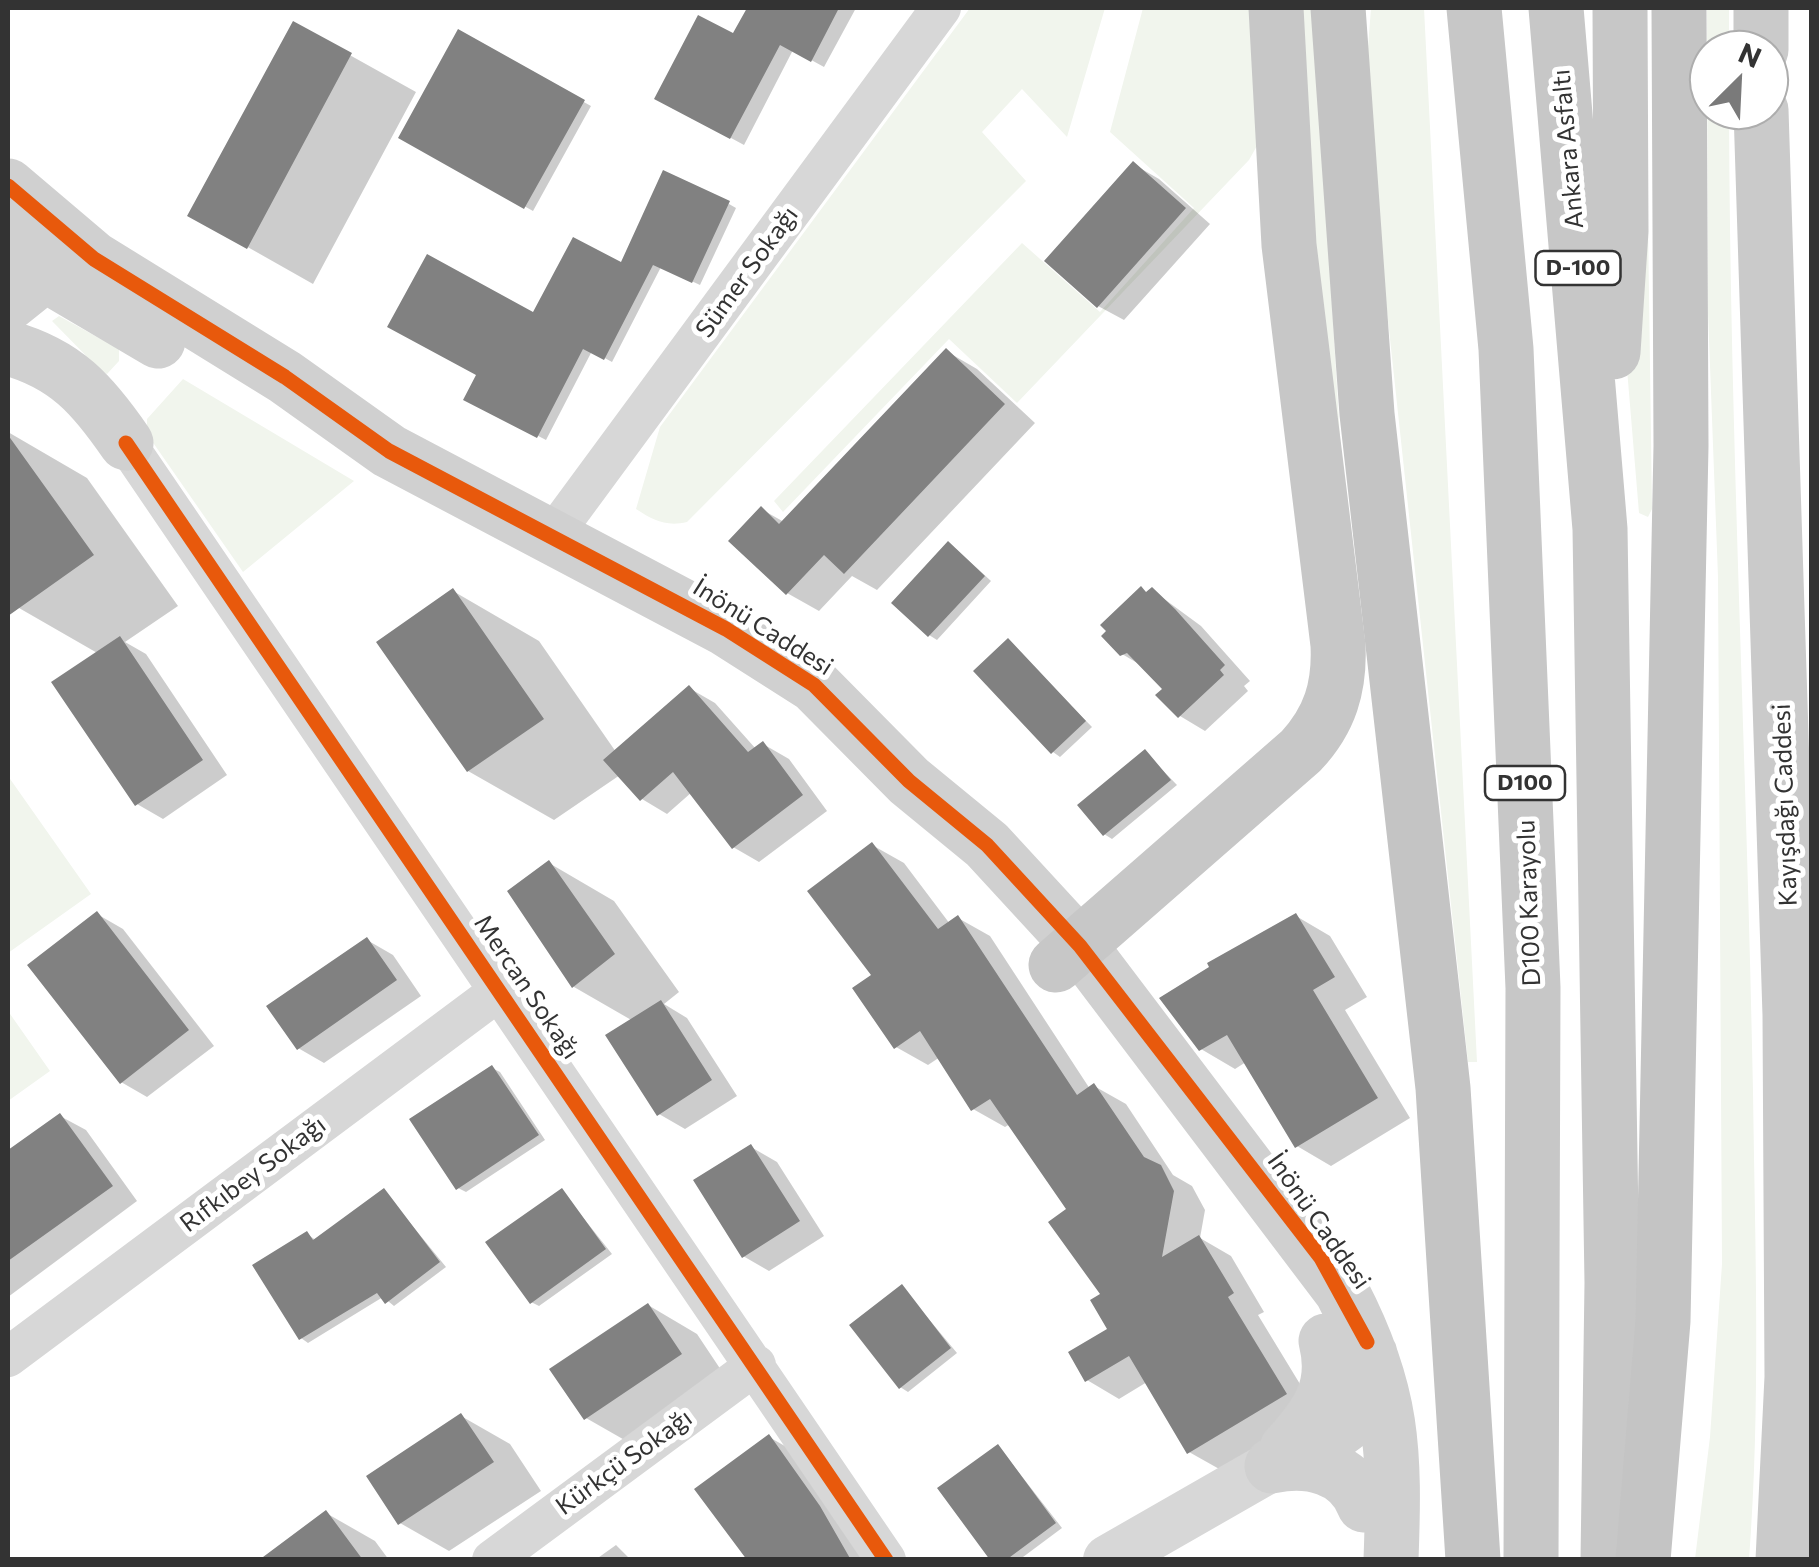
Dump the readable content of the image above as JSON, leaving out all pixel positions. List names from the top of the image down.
{
  "streets": {
    "highway": [
      "Ankara Asfaltı",
      "D-100",
      "D100",
      "D100 Karayolu"
    ],
    "main road": ["İnönü Caddesi", "Kayışdağı Caddesi"],
    "street": [
      "Sümer Sokağı",
      "Mercan Sokağı",
      "Rıfkıbey Sokağı",
      "Kürkçü Sokağı"
    ]
  },
  "crossings": [
    ["Sümer Sokağı", "İnönü Caddesi"],
    ["Mercan Sokağı", "Rıfkıbey Sokağı"],
    ["Mercan Sokağı", "Kürkçü Sokağı"]
  ],
  "north": "top right"
}
